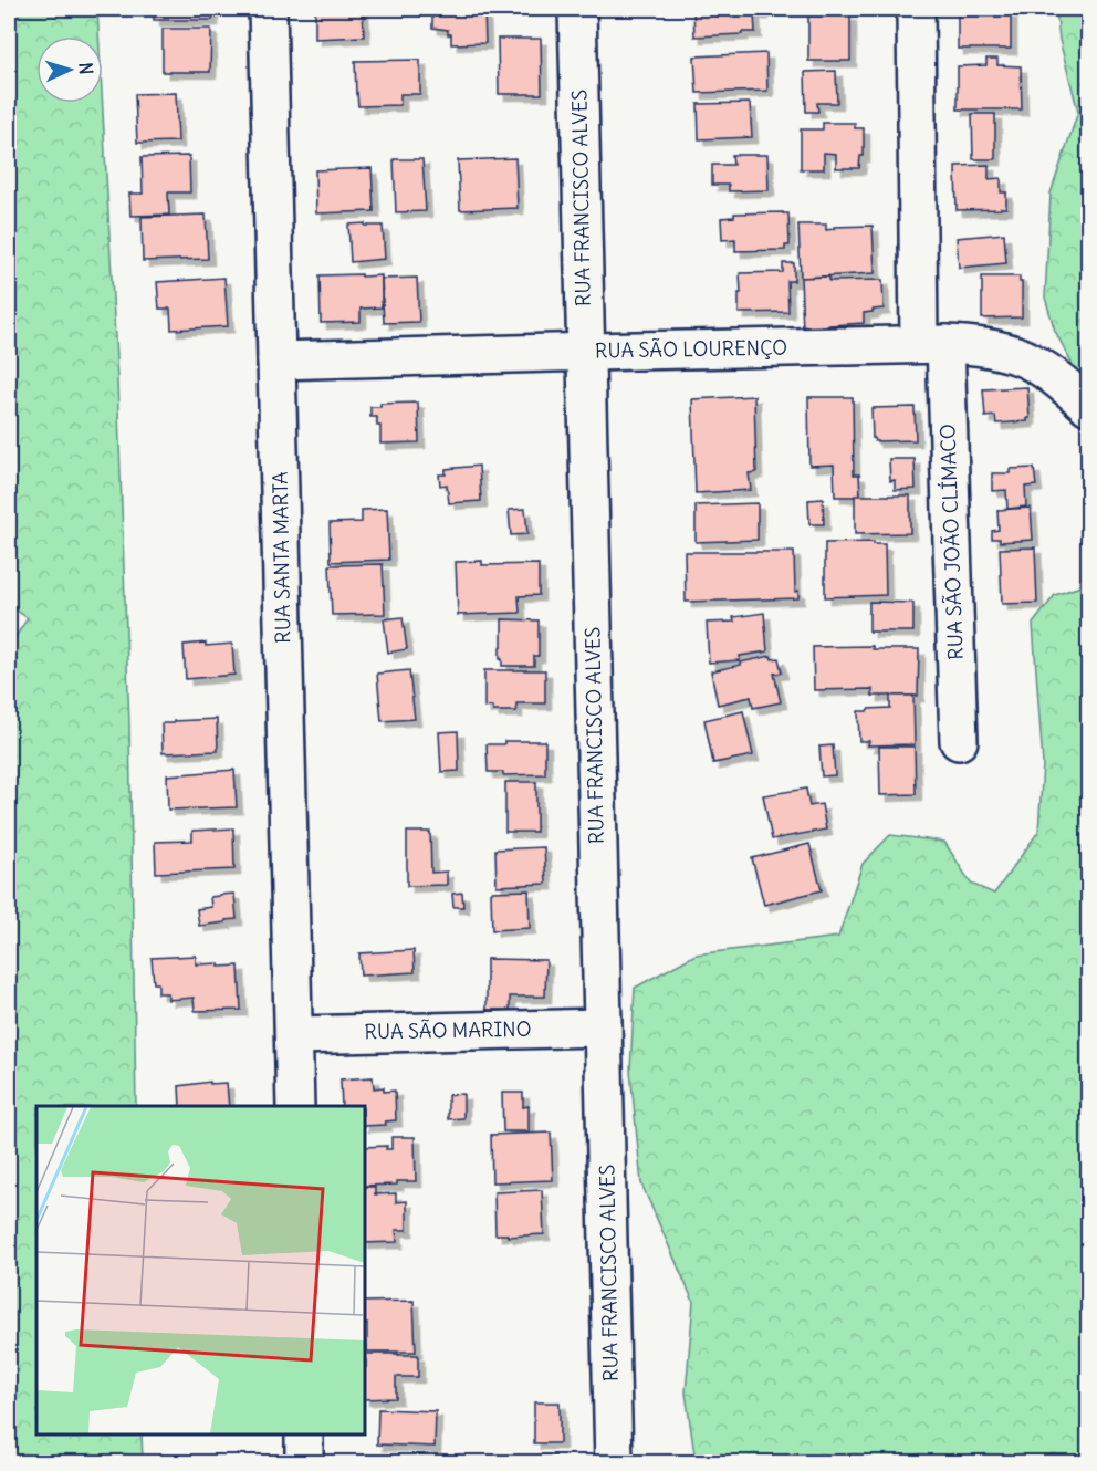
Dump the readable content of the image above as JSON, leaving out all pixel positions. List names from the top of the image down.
{
  "streets": {
    "street": [
      "RUA FRANCISCO ALVES",
      "RUA SÃO LOURENÇO",
      "RUA SÃO JOÃO CLÍMACO",
      "RUA SANTA MARTA",
      "RUA SÃO MARINO"
    ]
  },
  "crossings": [
    ["RUA FRANCISCO ALVES", "RUA SÃO LOURENÇO"],
    ["RUA FRANCISCO ALVES", "RUA SÃO MARINO"],
    ["RUA SÃO LOURENÇO", "RUA SÃO JOÃO CLÍMACO"],
    ["RUA SÃO LOURENÇO", "RUA SANTA MARTA"],
    ["RUA SANTA MARTA", "RUA SÃO MARINO"]
  ],
  "north": "right"
}
